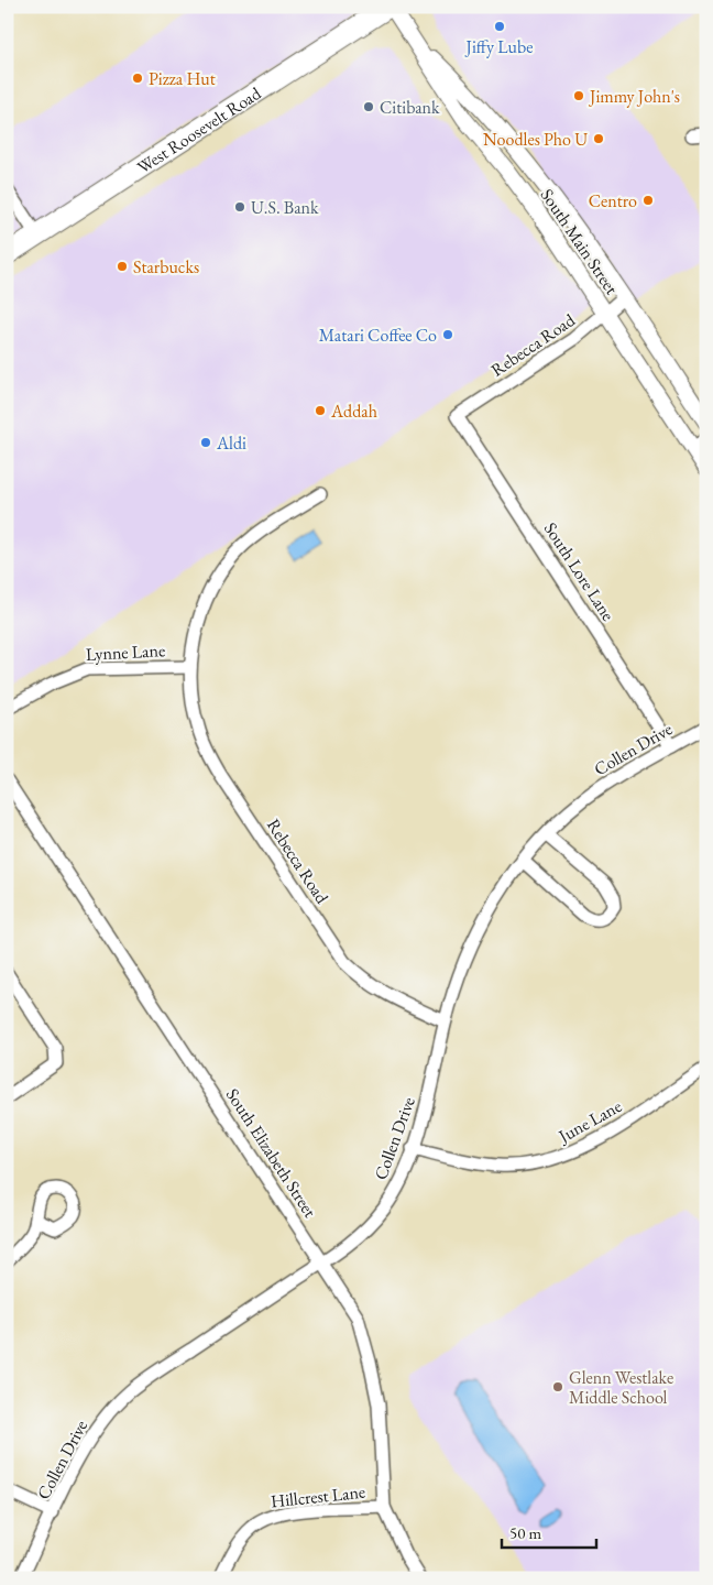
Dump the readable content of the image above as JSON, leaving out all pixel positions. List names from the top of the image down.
{
  "streets": {
    "main road": ["West Roosevelt Road"],
    "street": [
      "South Main Street",
      "Rebecca Road",
      "South Lore Lane",
      "Lynne Lane",
      "Collen Drive",
      "June Lane",
      "South Elizabeth Street",
      "Hillcrest Lane"
    ]
  },
  "crossings": [
    ["West Roosevelt Road", "South Main Street"],
    ["South Main Street", "Rebecca Road"],
    ["Rebecca Road", "South Lore Lane"],
    ["Rebecca Road", "Lynne Lane"],
    ["Rebecca Road", "Collen Drive"],
    ["South Lore Lane", "Collen Drive"],
    ["Collen Drive", "June Lane"],
    ["Collen Drive", "South Elizabeth Street"],
    ["South Elizabeth Street", "Hillcrest Lane"]
  ],
  "places": [
    "Jiffy Lube",
    "Pizza Hut",
    "Jimmy John's",
    "Citibank",
    "Noodles Pho U",
    "Centro",
    "U.S. Bank",
    "Starbucks",
    "Matari Coffee Co",
    "Addah",
    "Aldi",
    "Glenn Westlake Middle School"
  ],
  "scale_bar": "50 m"
}
